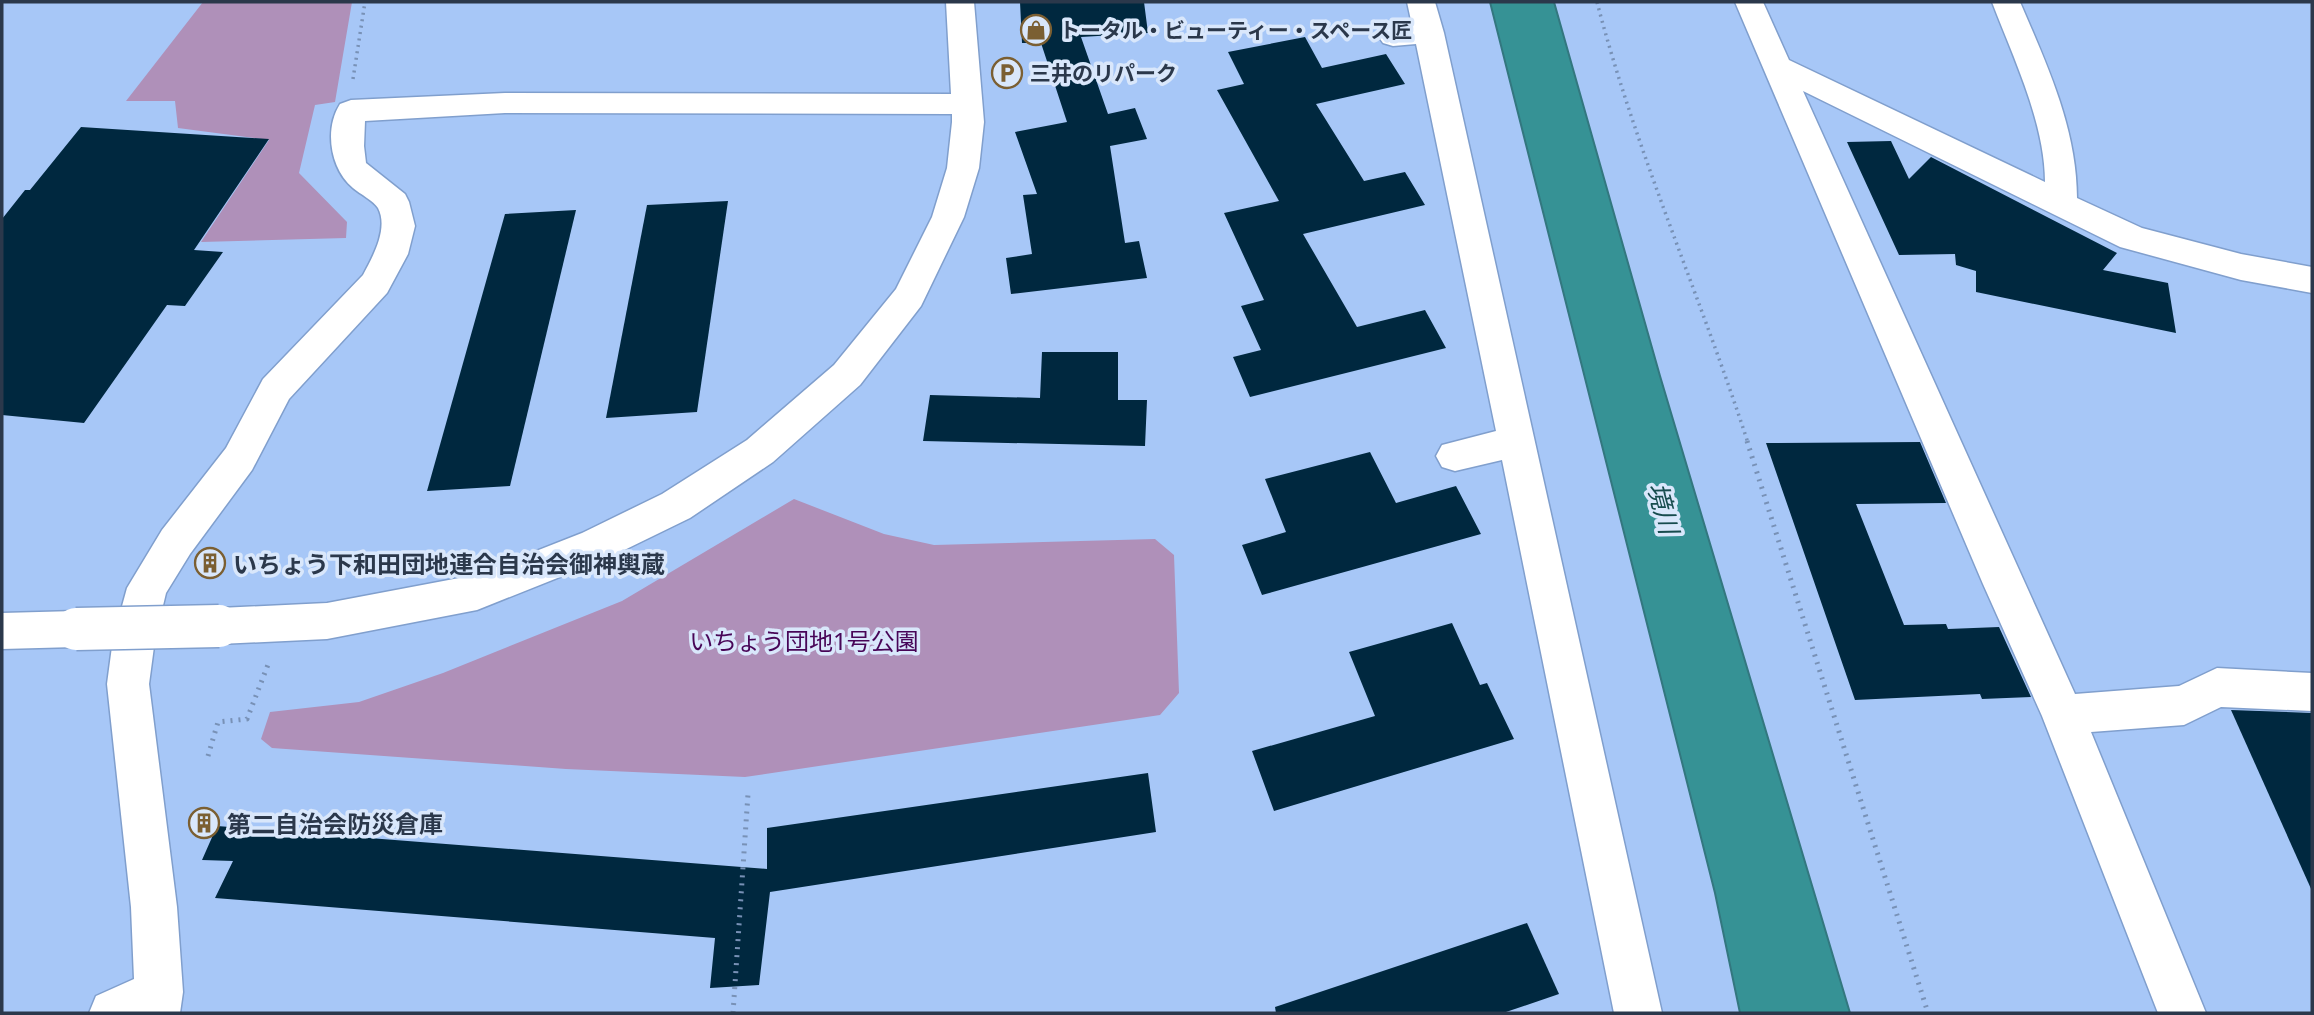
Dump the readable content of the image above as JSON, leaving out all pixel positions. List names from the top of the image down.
{
  "water": ["境川"],
  "parks": ["いちょう団地1号公園"],
  "places": {
    "shop": ["トータル・ビューティー・スペース匠"],
    "parking": ["三井のリパーク"],
    "building": ["いちょう下和田団地連合自治会御神輿蔵", "第二自治会防災倉庫"]
  }
}
